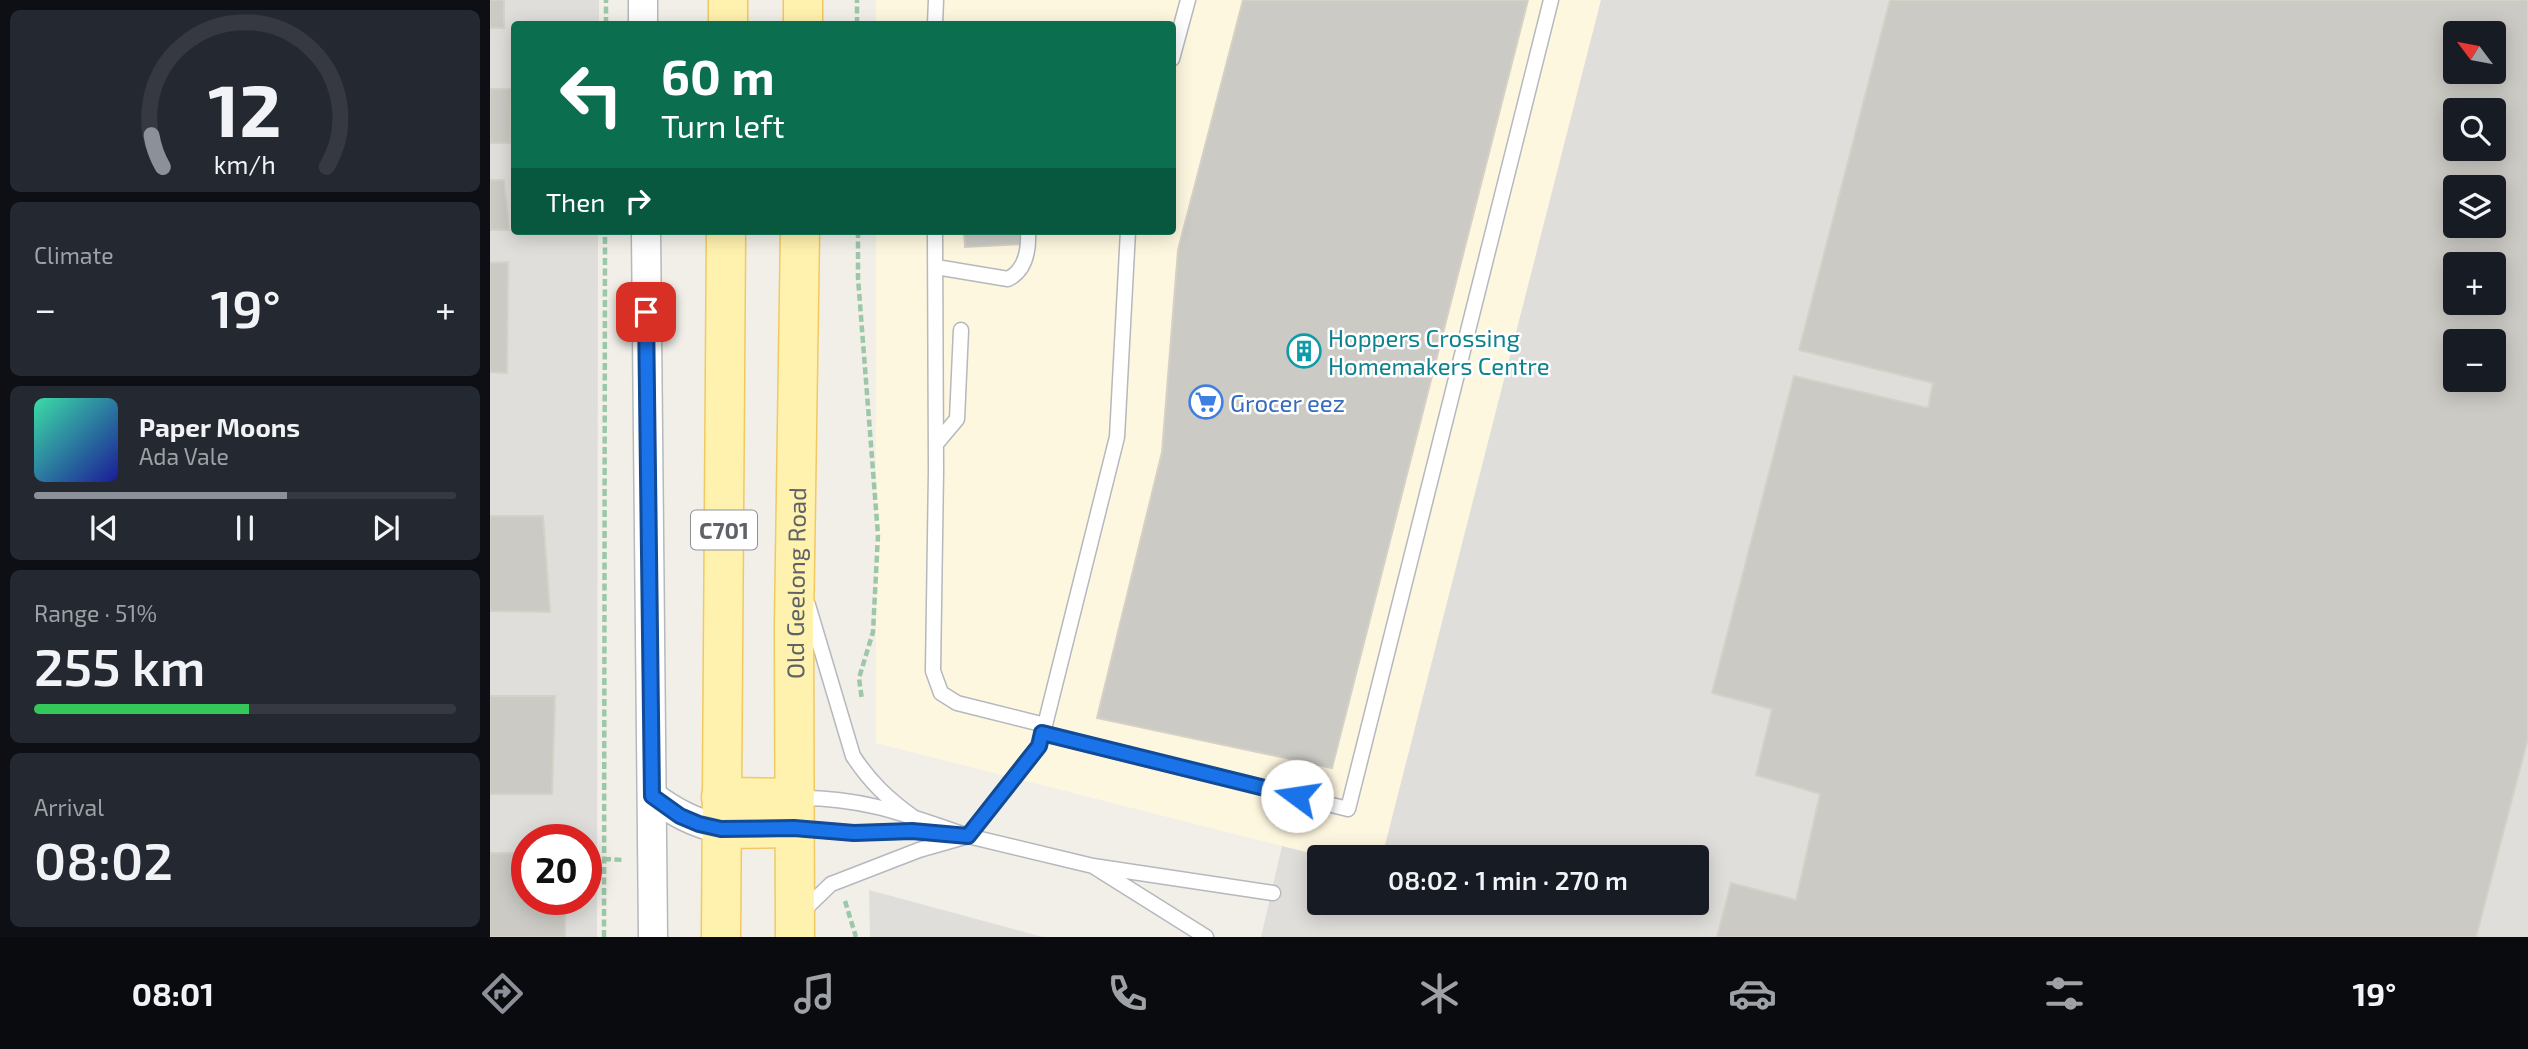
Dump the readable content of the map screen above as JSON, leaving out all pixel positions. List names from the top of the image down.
{
  "streets": {
    "main road": ["C701", "Old Geelong Road"]
  },
  "places": {
    "building": ["Hoppers Crossing Homemakers Centre"],
    "supermarket": ["Grocer eez"]
  },
  "north": "top left",
  "page": {
    "map_buttons": ["+", "−"],
    "turn": ["60 m", "Turn left"],
    "then": "Then",
    "tile": [
      "Climate",
      ["Range · 51%", "255 km"],
      ["Arrival", "08:02"]
    ],
    "heat": ["−", "19°", "+"],
    "song": ["Paper Moons", "Ada Vale"],
    "limit": "20",
    "trip": "08:02 · 1 min · 270 m",
    "tabs": ["08:01", "19°"],
    "gauge": ["12", "km/h"]
  }
}
